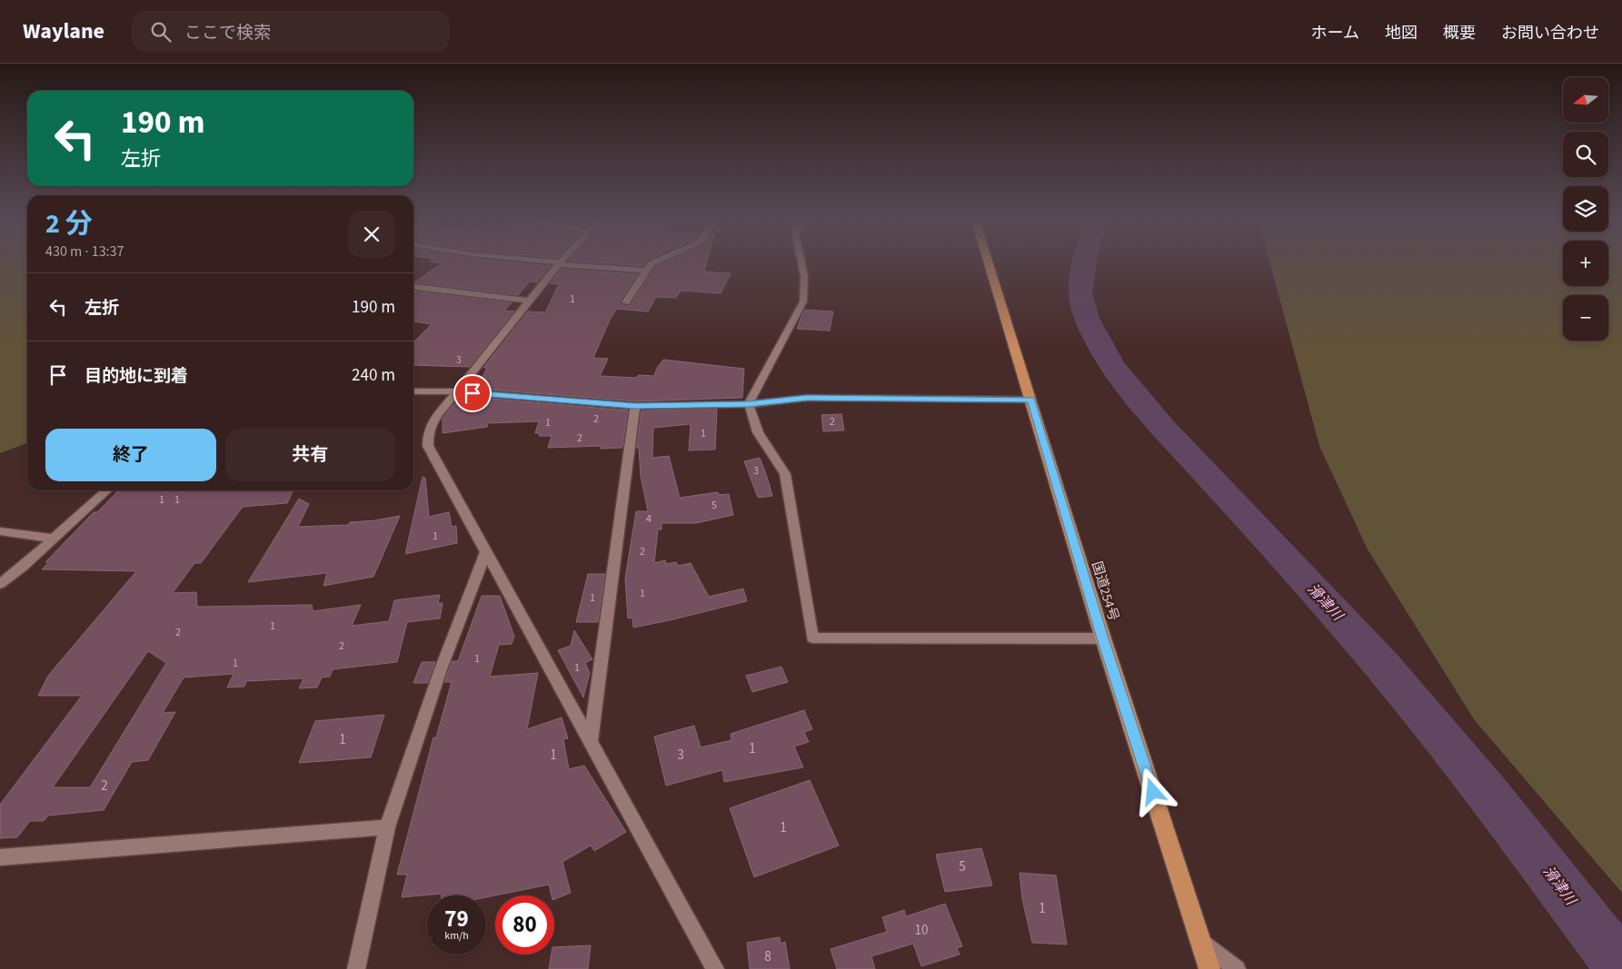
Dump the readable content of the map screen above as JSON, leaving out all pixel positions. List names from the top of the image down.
{
  "streets": {
    "highway": ["国道254号"]
  },
  "water": ["滑津川"],
  "house_numbers": [
    "1",
    "3",
    "2",
    "2",
    "1",
    "1",
    "2",
    "3",
    "1",
    "1",
    "5",
    "4",
    "1",
    "2",
    "1",
    "1",
    "1",
    "2",
    "2",
    "1",
    "1",
    "1",
    "1",
    "1",
    "1",
    "3",
    "2",
    "1",
    "5",
    "1",
    "10",
    "8"
  ],
  "north": "left",
  "page": {
    "header": "Waylane",
    "search": "ここで検索",
    "nav": [
      "ホーム",
      "地図",
      "概要",
      "お問い合わせ"
    ],
    "map_buttons": ["+", "−"],
    "turn": ["190 m", "左折"],
    "heading": ["2 分", "430 m · 13:37"],
    "list": [
      {
        "name": "左折",
        "value": "190 m"
      },
      {
        "name": "目的地に到着",
        "value": "240 m"
      }
    ],
    "buttons": ["終了", "共有"],
    "speed": "79 km/h",
    "limit": "80"
  }
}
